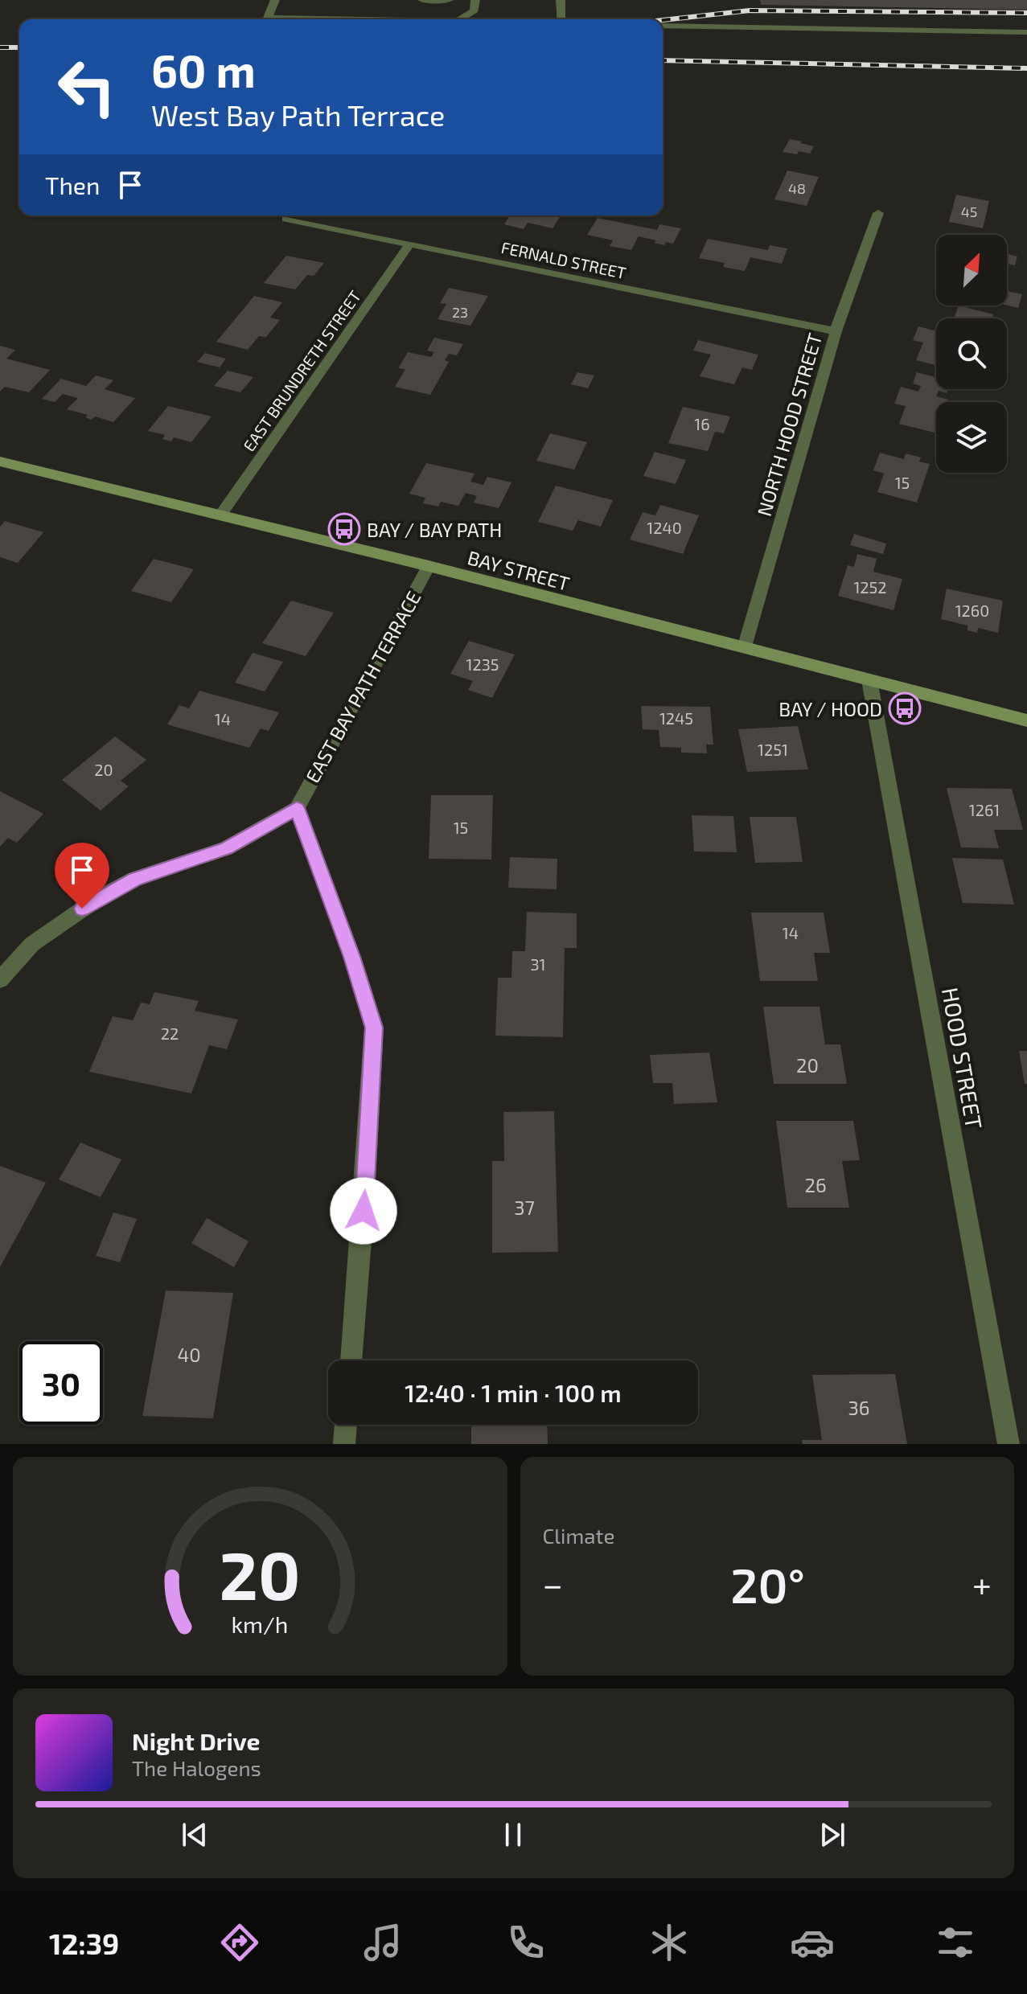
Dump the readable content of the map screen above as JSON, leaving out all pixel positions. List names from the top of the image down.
{
  "streets": {
    "main road": ["BAY STREET"],
    "street": [
      "FERNALD STREET",
      "EAST BRUNDRETH STREET",
      "NORTH HOOD STREET",
      "EAST BAY PATH TERRACE",
      "HOOD STREET"
    ]
  },
  "crossings": [
    ["FERNALD STREET", "EAST BRUNDRETH STREET"],
    ["FERNALD STREET", "NORTH HOOD STREET"],
    ["EAST BRUNDRETH STREET", "BAY STREET"],
    ["NORTH HOOD STREET", "BAY STREET"],
    ["BAY STREET", "EAST BAY PATH TERRACE"],
    ["BAY STREET", "HOOD STREET"]
  ],
  "places": {
    "bus stop": ["BAY / BAY PATH", "BAY / HOOD"]
  },
  "house_numbers": [
    "48",
    "45",
    "23",
    "16",
    "15",
    "1240",
    "1252",
    "1260",
    "1235",
    "1245",
    "14",
    "1251",
    "20",
    "1261",
    "15",
    "14",
    "31",
    "22",
    "20",
    "26",
    "37",
    "40",
    "36"
  ],
  "north": "top right",
  "page": {
    "turn": ["60 m", "West Bay Path Terrace"],
    "then": "Then",
    "limit": "30",
    "trip": "12:40 · 1 min · 100 m",
    "tile": "Climate",
    "heat": ["−", "20°", "+"],
    "song": ["Night Drive", "The Halogens"],
    "tabs": "12:39",
    "gauge": ["20", "km/h"]
  }
}
